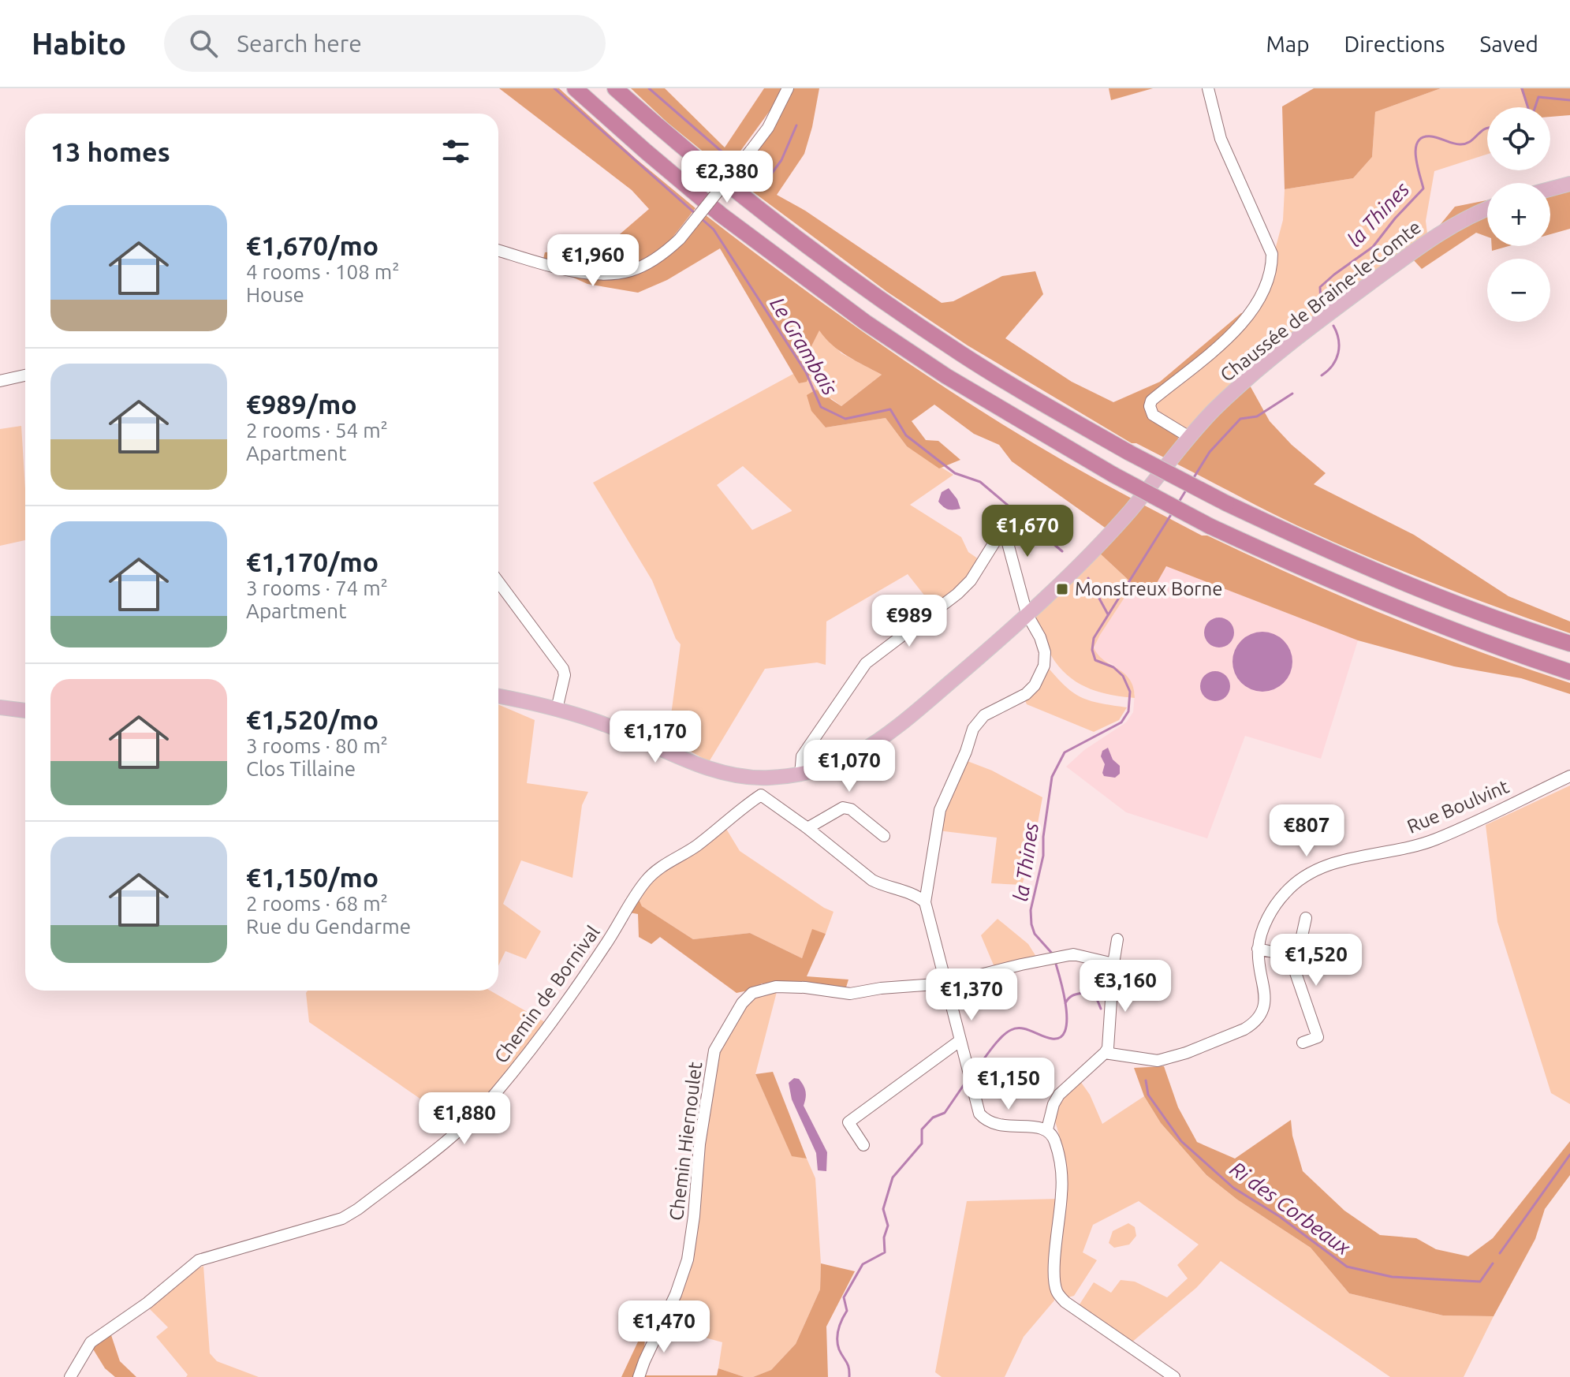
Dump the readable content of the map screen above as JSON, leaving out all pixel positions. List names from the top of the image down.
{
  "streets": {
    "main road": ["Chaussée de Braine-le-Comte"],
    "street": ["Rue Boulvint", "Chemin de Bornival", "Chemin Hiernoulet"]
  },
  "water": ["la Thines", "Le Grambais", "Ri des Corbeaux"],
  "places": {
    "transit": ["Monstreux Borne"]
  },
  "page": {
    "header": "Habito",
    "search": "Search here",
    "nav": ["Map", "Directions", "Saved"],
    "map_buttons": ["+", "−"],
    "heading": "13 homes",
    "price": [
      "€2,380",
      "€1,960",
      "€1,670",
      "€989",
      "€1,170",
      "€1,070",
      "€807",
      "€1,520",
      "€3,160",
      "€1,370",
      "€1,150",
      "€1,880",
      "€1,470"
    ],
    "list": [
      {
        "name": "€1,670/mo",
        "note": "4 rooms · 108 m² · House"
      },
      {
        "name": "€989/mo",
        "note": "2 rooms · 54 m² · Apartment"
      },
      {
        "name": "€1,170/mo",
        "note": "3 rooms · 74 m² · Apartment"
      },
      {
        "name": "€1,520/mo",
        "note": "3 rooms · 80 m² · Clos Tillaine"
      },
      {
        "name": "€1,150/mo",
        "note": "2 rooms · 68 m² · Rue du Gendarme"
      }
    ]
  }
}
